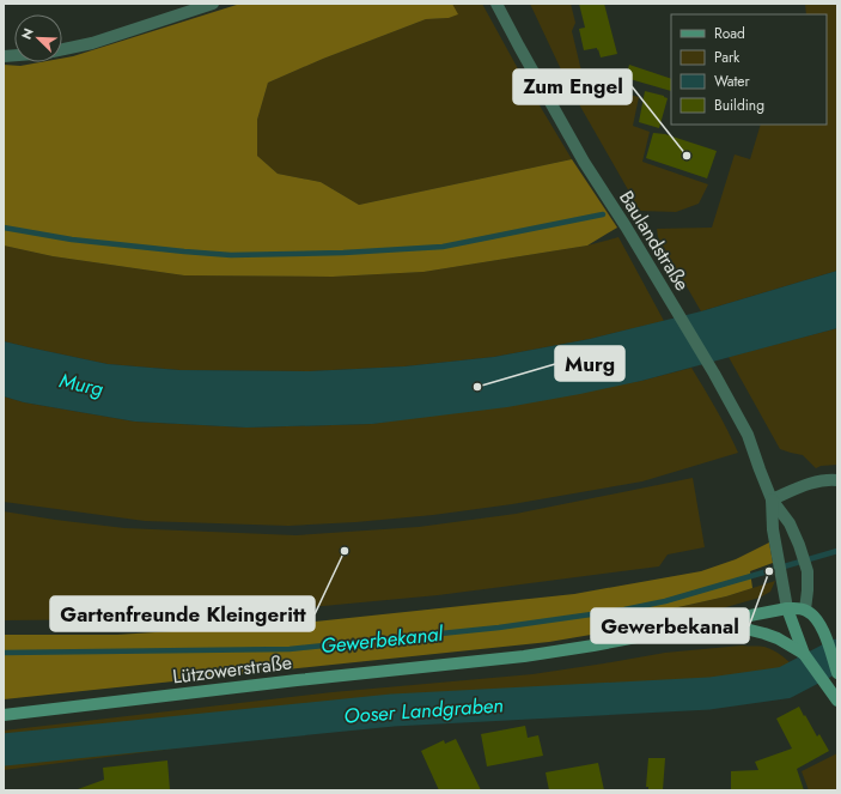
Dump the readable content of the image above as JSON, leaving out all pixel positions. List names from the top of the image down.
{
  "streets": {
    "main road": ["Baulandstraße", "Lützowerstraße"]
  },
  "crossings": [
    ["Baulandstraße", "Lützowerstraße"]
  ],
  "water": ["Murg", "Gewerbekanal", "Ooser Landgraben"],
  "places": [
    "Zum Engel",
    "Murg",
    "Gartenfreunde Kleingeritt",
    "Gewerbekanal"
  ],
  "legend": [
    "Road",
    "Park",
    "Water",
    "Building"
  ],
  "north": "top left"
}
